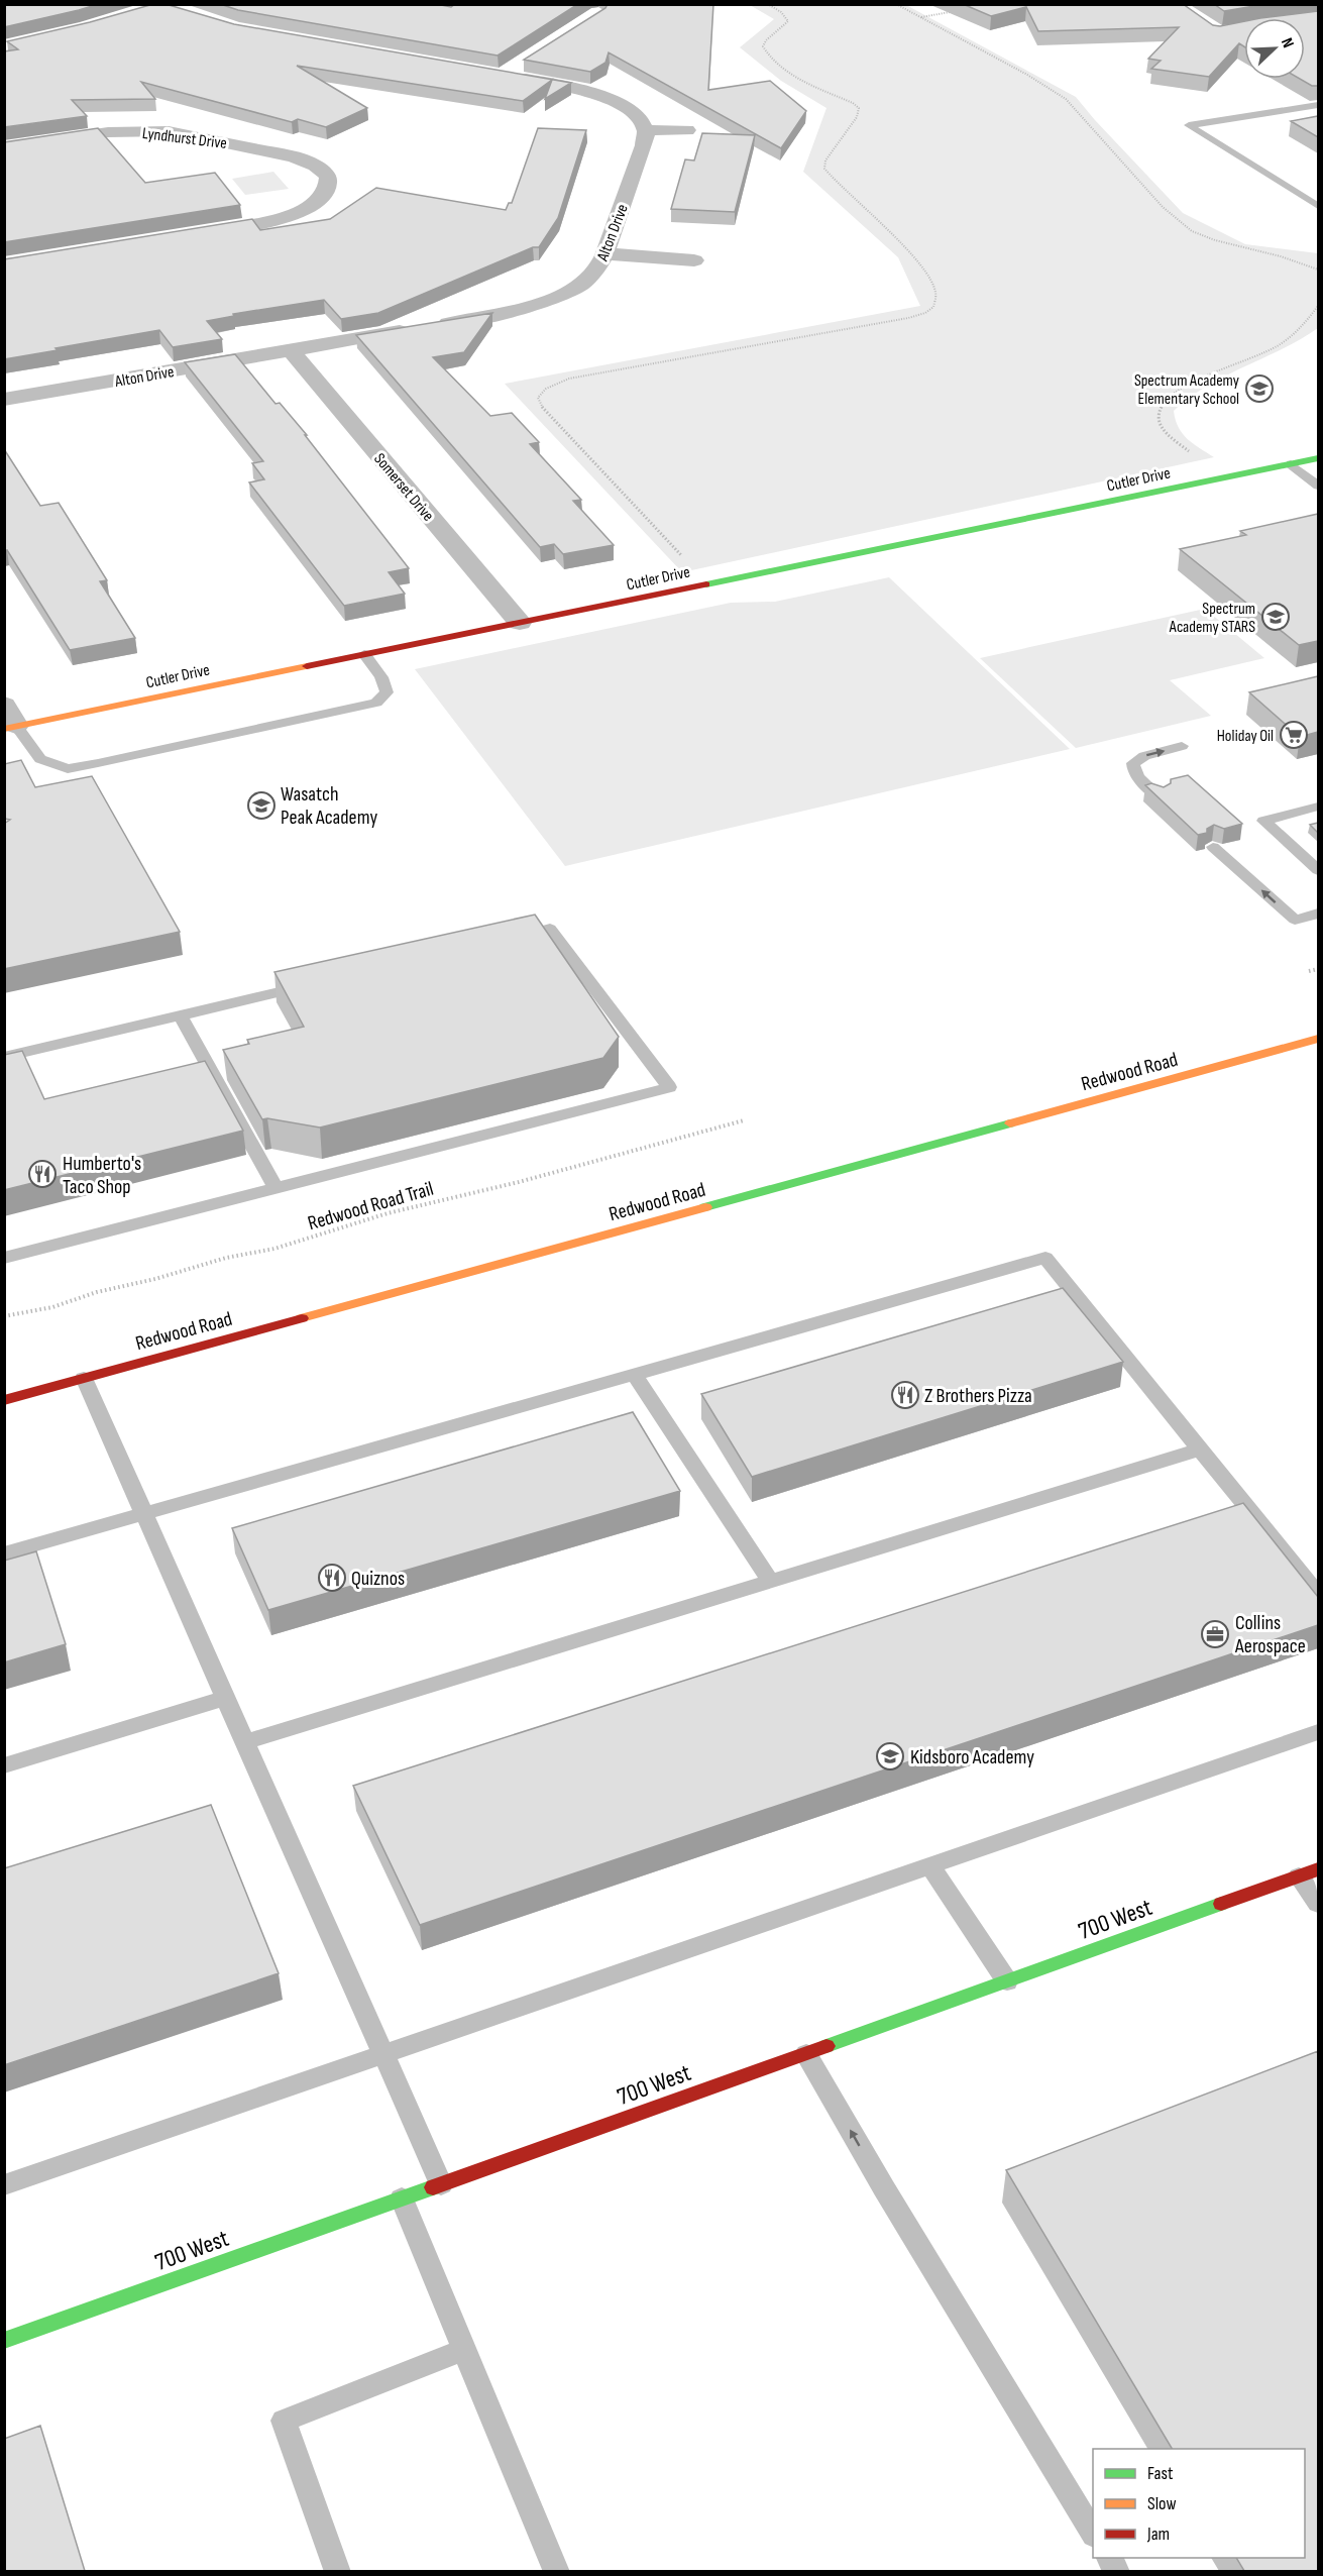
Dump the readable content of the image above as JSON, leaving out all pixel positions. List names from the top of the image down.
{
  "streets": {
    "street": [
      "Lyndhurst Drive",
      "Alton Drive",
      "Cutler Drive",
      "Somerset Drive",
      "Redwood Road",
      "700 West"
    ],
    "path": ["Redwood Road Trail"]
  },
  "crossings": [
    ["Alton Drive", "Somerset Drive"],
    ["Cutler Drive", "Somerset Drive"]
  ],
  "places": {
    "school or university": [
      "Spectrum Academy Elementary School",
      "Spectrum Academy STARS",
      "Wasatch Peak Academy",
      "Kidsboro Academy"
    ],
    "supermarket": ["Holiday Oil"],
    "restaurant": ["Humberto's Taco Shop", "Z Brothers Pizza", "Quiznos"],
    "office": ["Collins Aerospace"]
  },
  "legend": ["Fast", "Slow", "Jam"],
  "north": "top right"
}
